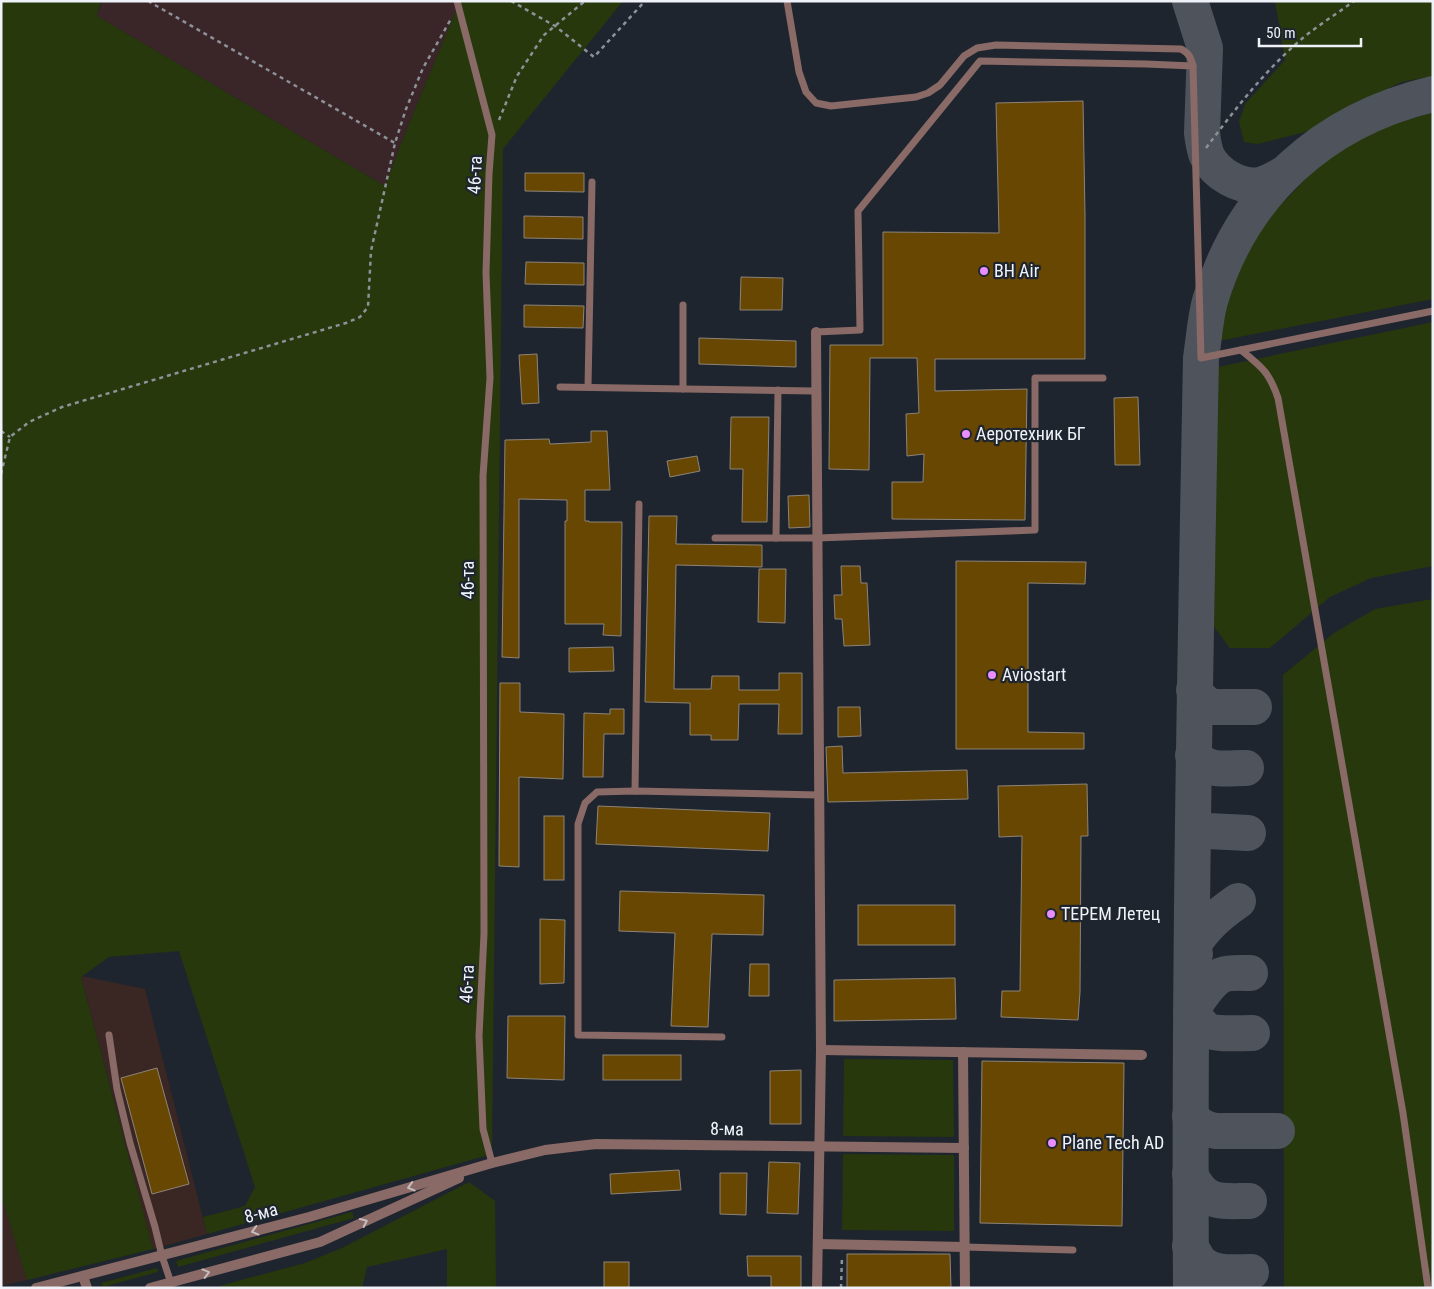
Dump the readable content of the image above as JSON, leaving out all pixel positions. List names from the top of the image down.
{
  "streets": {
    "street": ["8-ма"],
    "lane": ["46-та"]
  },
  "crossings": [
    ["46-та", "8-ма"]
  ],
  "places": [
    "BH Air",
    "Аеротехник БГ",
    "Aviostart",
    "ТЕРЕМ Летец",
    "Plane Tech AD"
  ],
  "scale_bar": "50 m"
}
